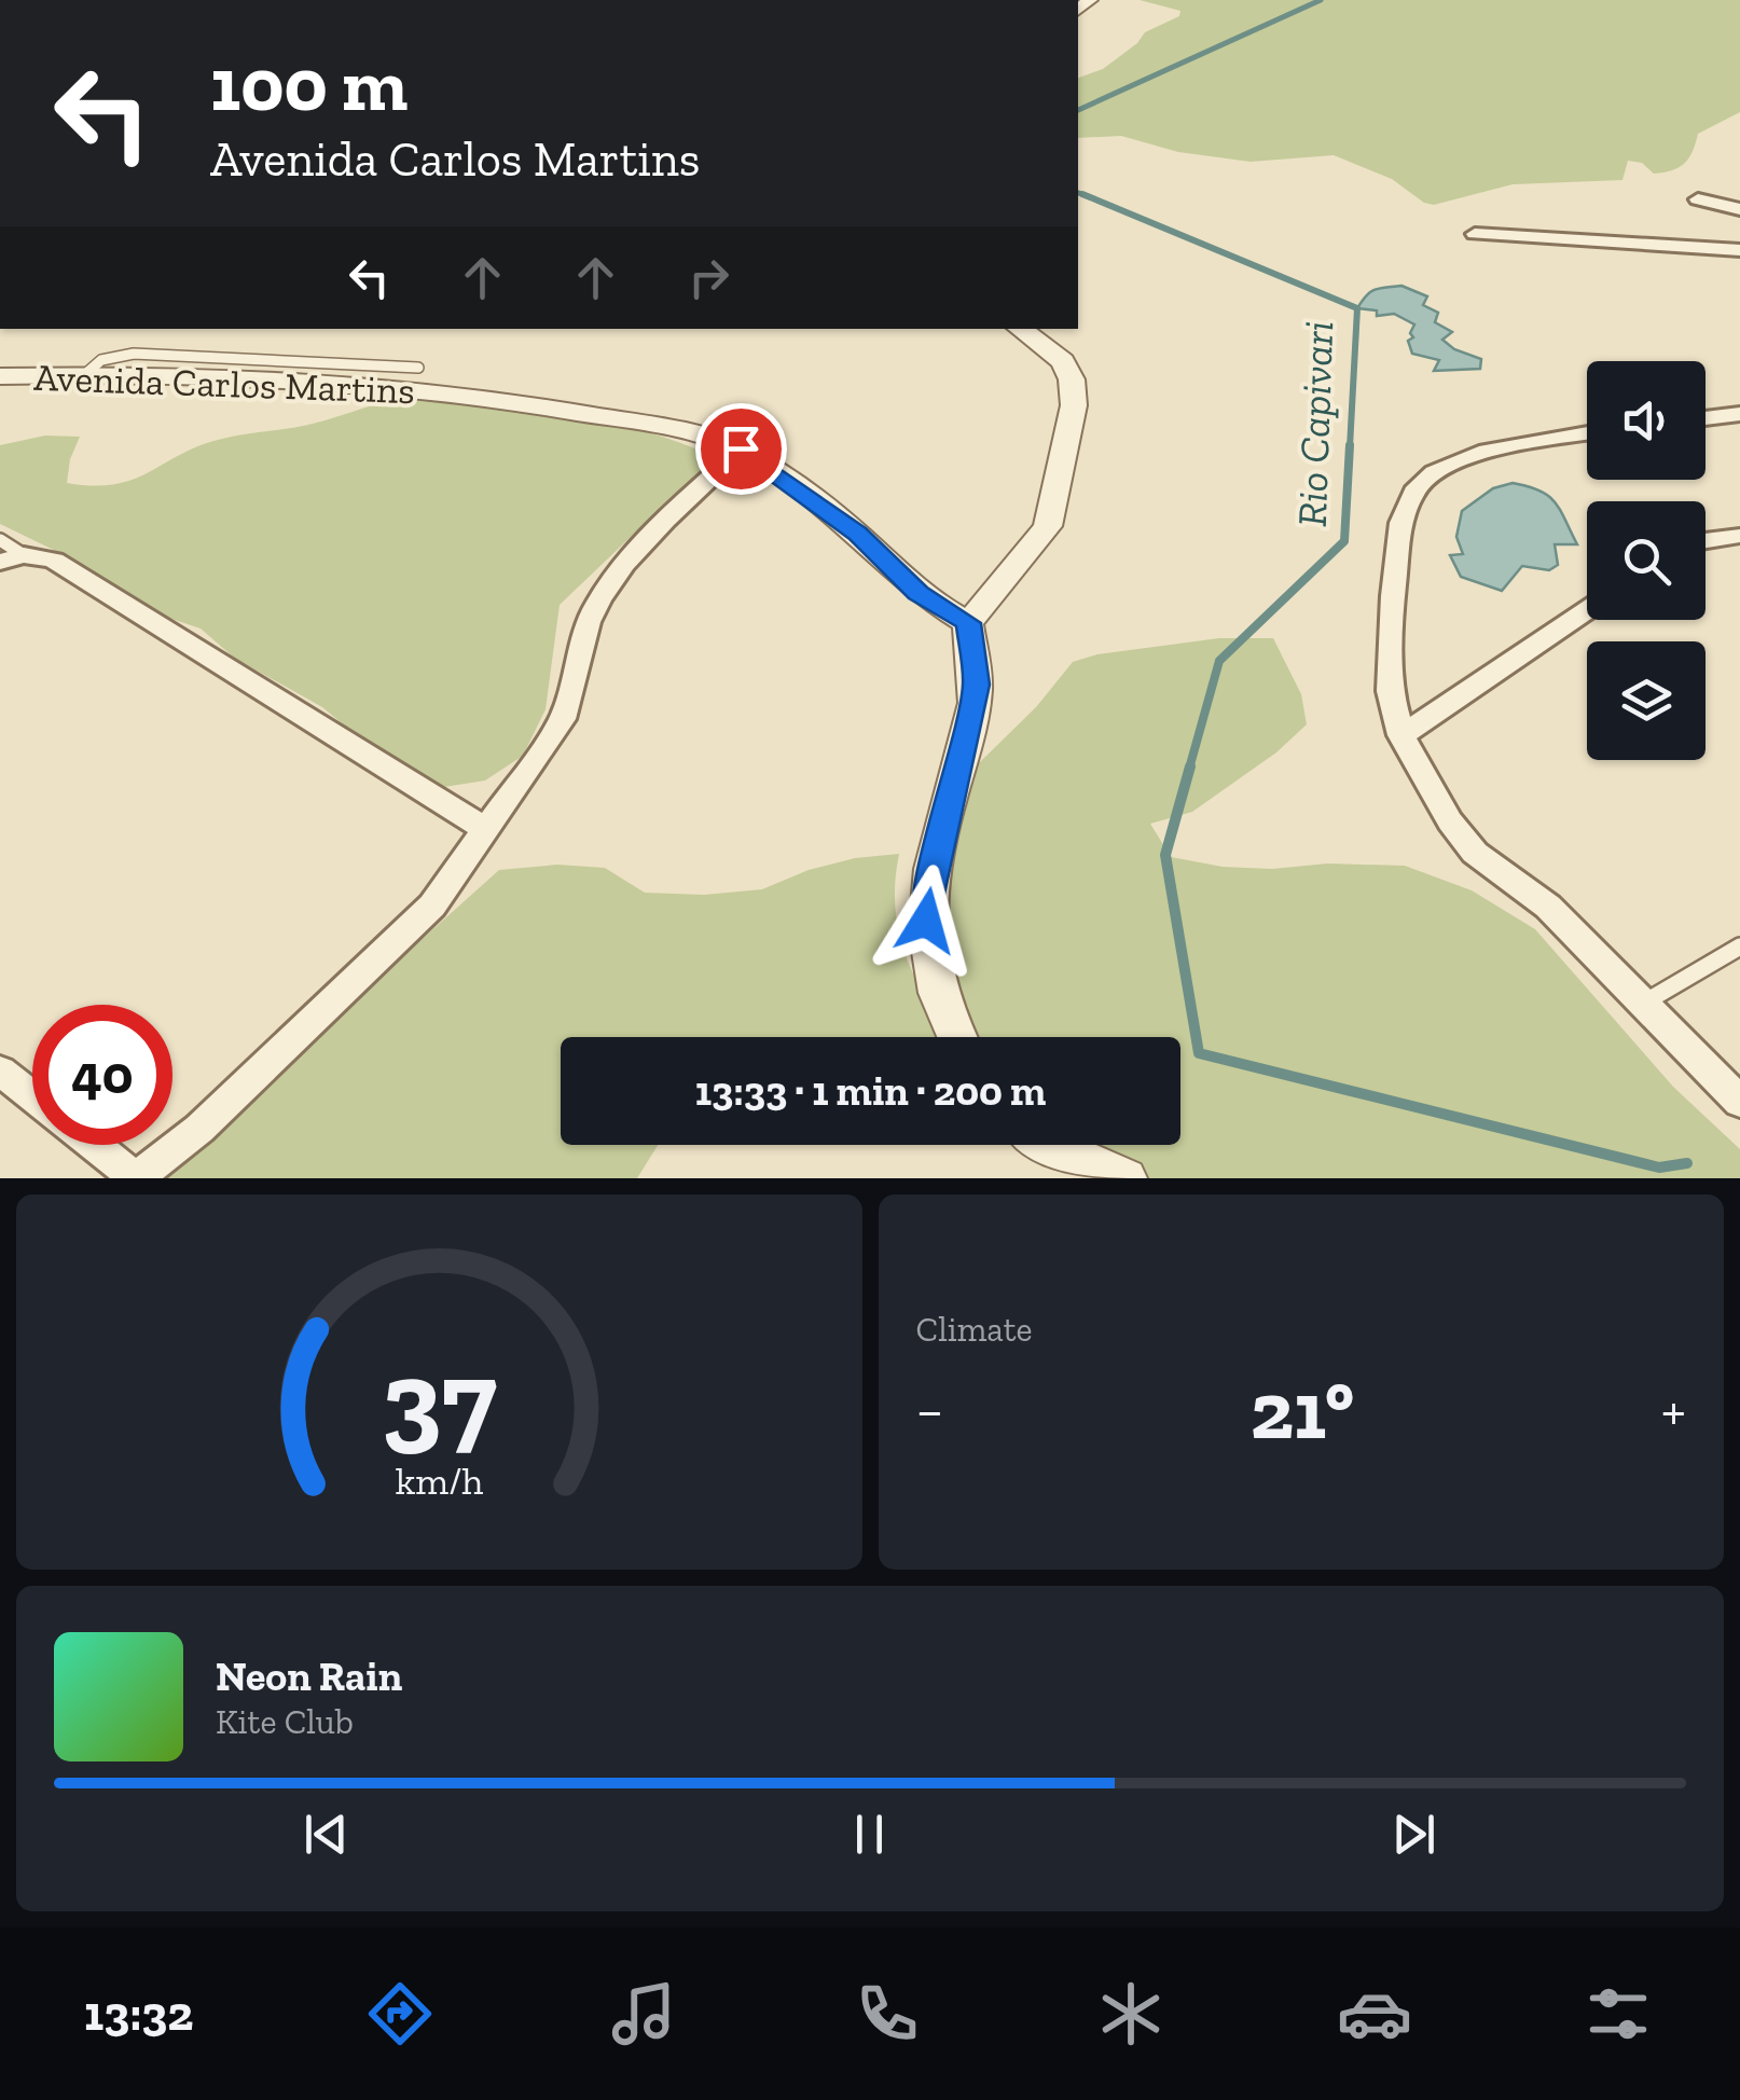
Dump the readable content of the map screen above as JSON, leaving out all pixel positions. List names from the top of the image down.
{
  "streets": {
    "street": ["Avenida Carlos Martins"]
  },
  "water": ["Rio Capivari"],
  "page": {
    "turn": ["100 m", "Avenida Carlos Martins"],
    "limit": "40",
    "trip": "13:33 · 1 min · 200 m",
    "tile": "Climate",
    "heat": ["−", "21°", "+"],
    "song": ["Neon Rain", "Kite Club"],
    "tabs": "13:32",
    "gauge": ["37", "km/h"]
  }
}
